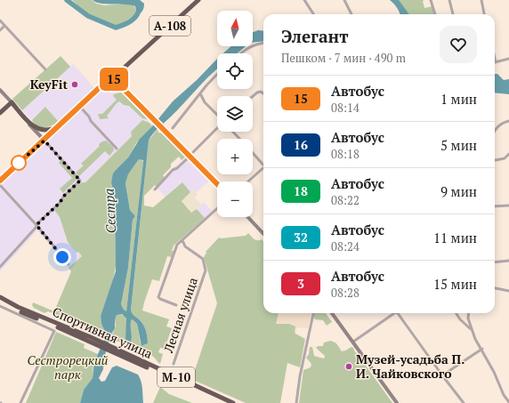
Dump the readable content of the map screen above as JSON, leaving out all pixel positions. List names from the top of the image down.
{
  "streets": {
    "highway": ["А-108", "Спортивная улица", "М-10"],
    "street": ["Лесная улица"]
  },
  "water": ["Сестра"],
  "parks": ["Сестрорецкий парк"],
  "places": ["KeyFit", "Музей-усадьба П. И. Чайковского"],
  "lines": ["bus line 15"],
  "north": "top",
  "page": {
    "on_map": "15",
    "map_buttons": ["+", "−"],
    "heading": ["Элегант", "Пешком · 7 мин · 490 m"],
    "list": [
      {
        "mark": "15",
        "name": "Автобус",
        "note": "08:14",
        "value": "1 мин"
      },
      {
        "mark": "16",
        "name": "Автобус",
        "note": "08:18",
        "value": "5 мин"
      },
      {
        "mark": "18",
        "name": "Автобус",
        "note": "08:22",
        "value": "9 мин"
      },
      {
        "mark": "32",
        "name": "Автобус",
        "note": "08:24",
        "value": "11 мин"
      },
      {
        "mark": "3",
        "name": "Автобус",
        "note": "08:28",
        "value": "15 мин"
      }
    ]
  }
}
